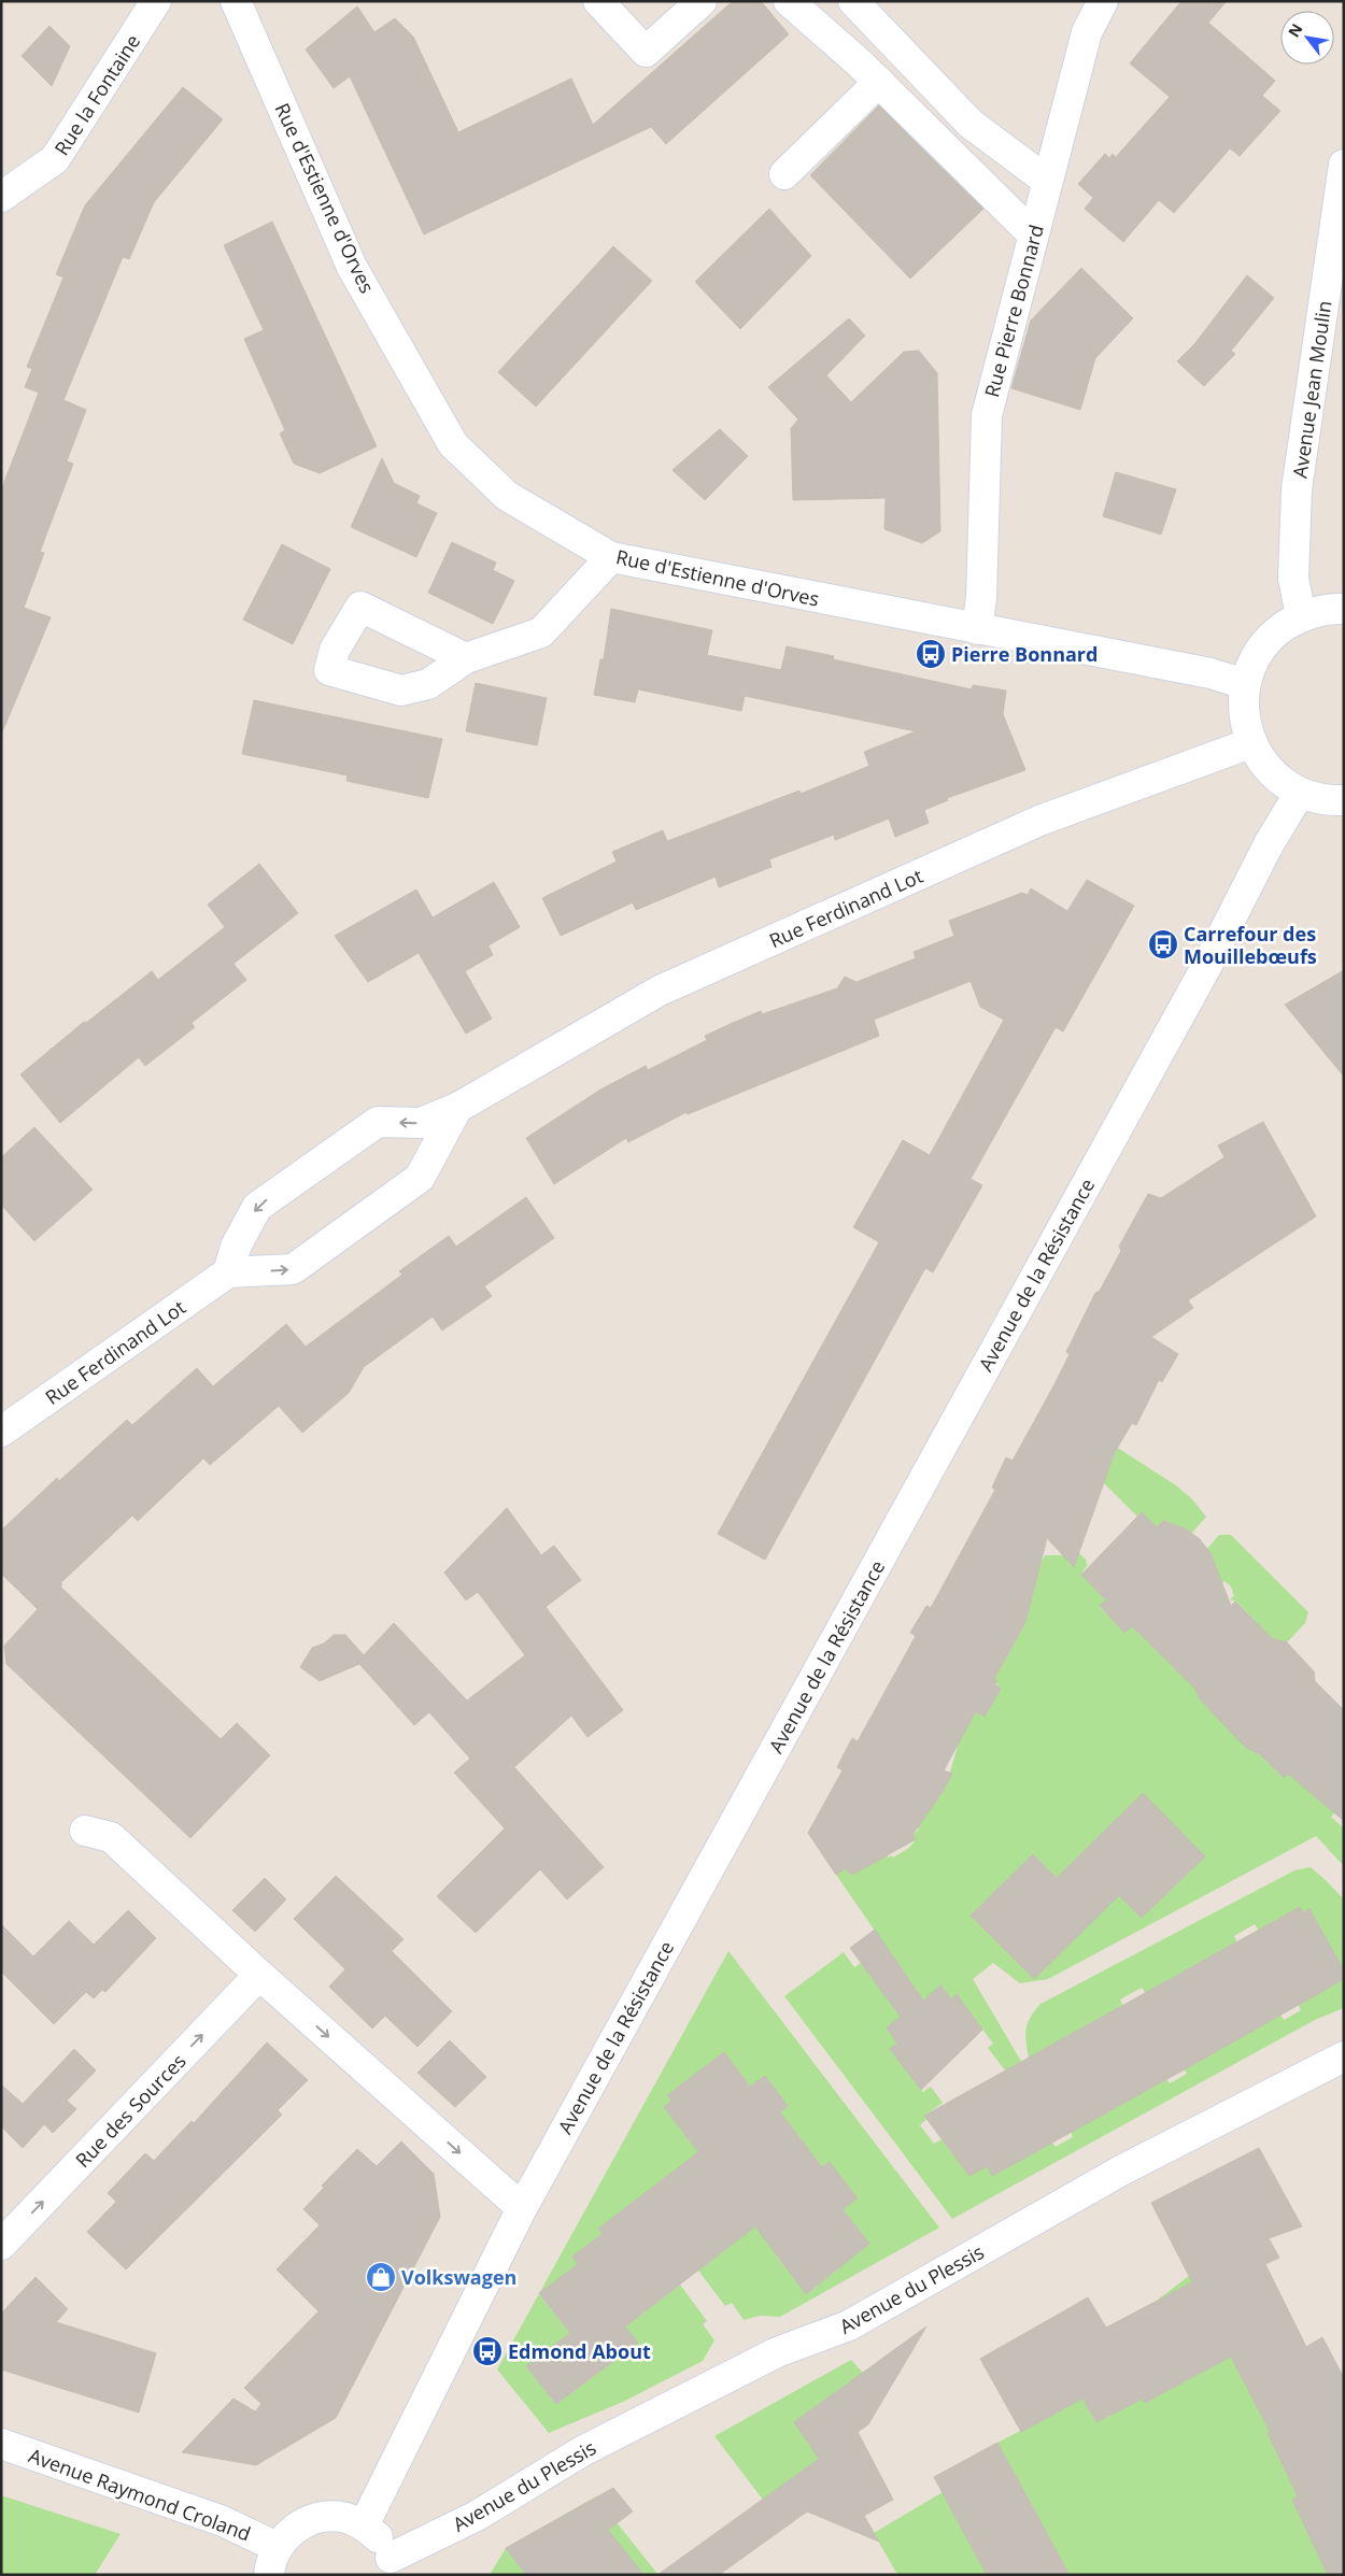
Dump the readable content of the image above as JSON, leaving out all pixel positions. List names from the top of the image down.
{
  "streets": {
    "street": [
      "Rue la Fontaine",
      "Rue d'Estienne d'Orves",
      "Rue Pierre Bonnard",
      "Avenue Jean Moulin",
      "Rue Ferdinand Lot",
      "Avenue de la Résistance",
      "Rue des Sources",
      "Avenue du Plessis",
      "Avenue Raymond Croland"
    ]
  },
  "crossings": [
    ["Rue d'Estienne d'Orves", "Rue Pierre Bonnard"]
  ],
  "one_way": ["Rue des Sources"],
  "places": {
    "bus stop": ["Pierre Bonnard", "Carrefour des Mouillebœufs", "Edmond About"],
    "shop": ["Volkswagen"]
  },
  "north": "top left"
}
